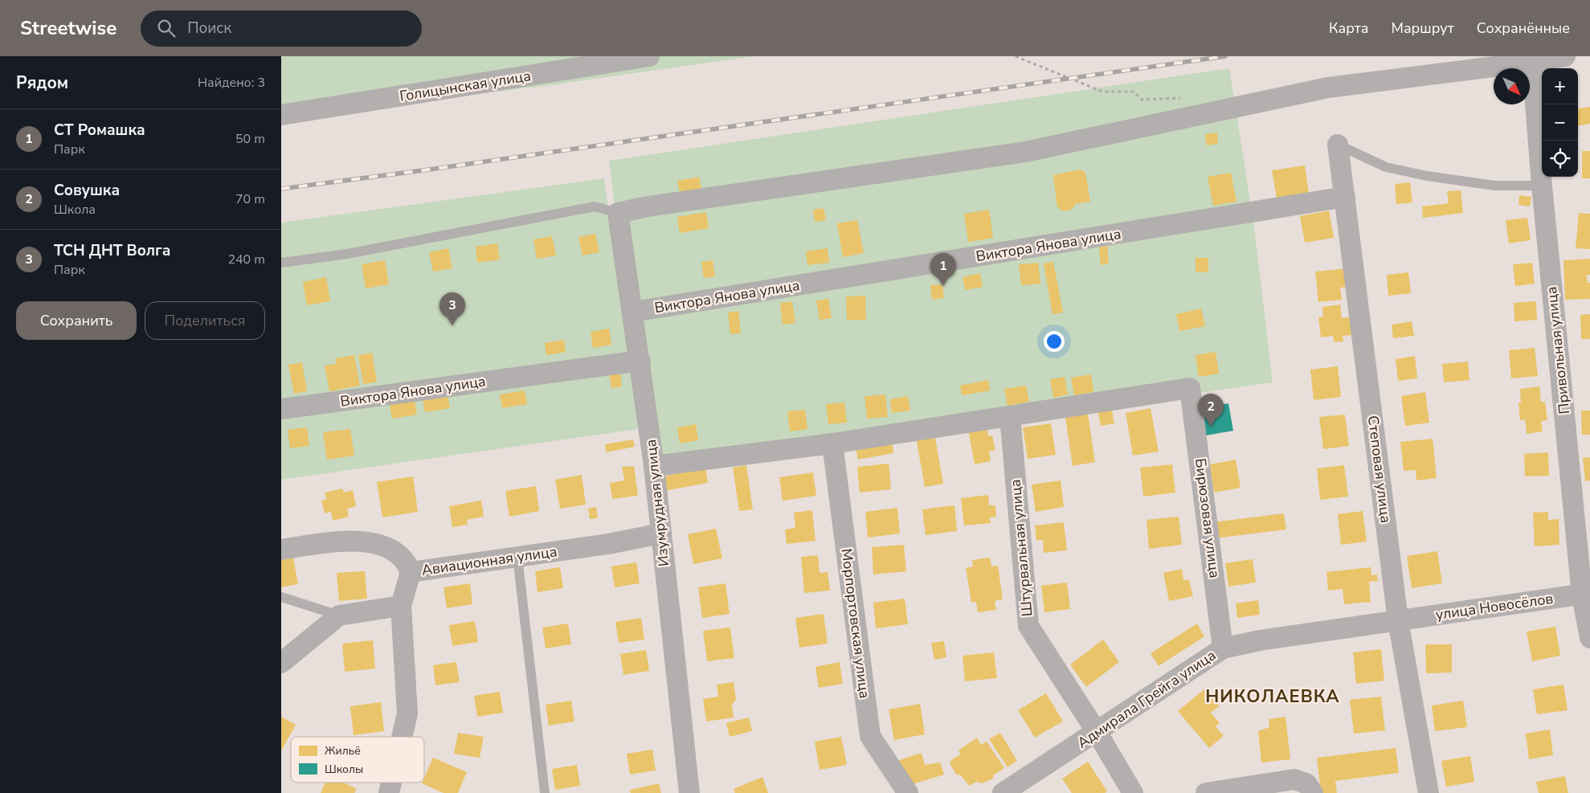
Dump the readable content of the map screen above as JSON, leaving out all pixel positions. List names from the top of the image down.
{
  "streets": {
    "street": [
      "Голицынская улица",
      "Виктора Янова улица",
      "Привольная улица",
      "Степовая улица",
      "Изумрудная улица",
      "Бирюзовая улица",
      "Штурвальная улица",
      "Авиационная улица",
      "улица Новосёлов",
      "Морпортовская улица",
      "Адмирала Грейга улица"
    ]
  },
  "crossings": [
    ["Виктора Янова улица", "Степовая улица"],
    ["Виктора Янова улица", "Изумрудная улица"],
    ["Привольная улица", "улица Новосёлов"],
    ["Степовая улица", "улица Новосёлов"],
    ["Степовая улица", "Адмирала Грейга улица"],
    ["Изумрудная улица", "Авиационная улица"],
    ["Бирюзовая улица", "Штурвальная улица"],
    ["Бирюзовая улица", "Адмирала Грейга улица"],
    ["Штурвальная улица", "Адмирала Грейга улица"],
    ["улица Новосёлов", "Адмирала Грейга улица"]
  ],
  "districts": ["НИКОЛАЕВКА"],
  "legend": ["Жильё", "Школы"],
  "north": "bottom right",
  "page": {
    "header": "Streetwise",
    "search": "Поиск",
    "nav": ["Карта", "Маршрут", "Сохранённые"],
    "heading": ["Рядом", "Найдено: 3"],
    "map_buttons": ["+", "−"],
    "list": [
      {
        "mark": "1",
        "name": "СТ Ромашка",
        "note": "Парк",
        "value": "50 m"
      },
      {
        "mark": "2",
        "name": "Совушка",
        "note": "Школа",
        "value": "70 m"
      },
      {
        "mark": "3",
        "name": "ТСН ДНТ Волга",
        "note": "Парк",
        "value": "240 m"
      }
    ],
    "pins": ["1", "3", "2"],
    "buttons": ["Сохранить", "Поделиться"]
  }
}
